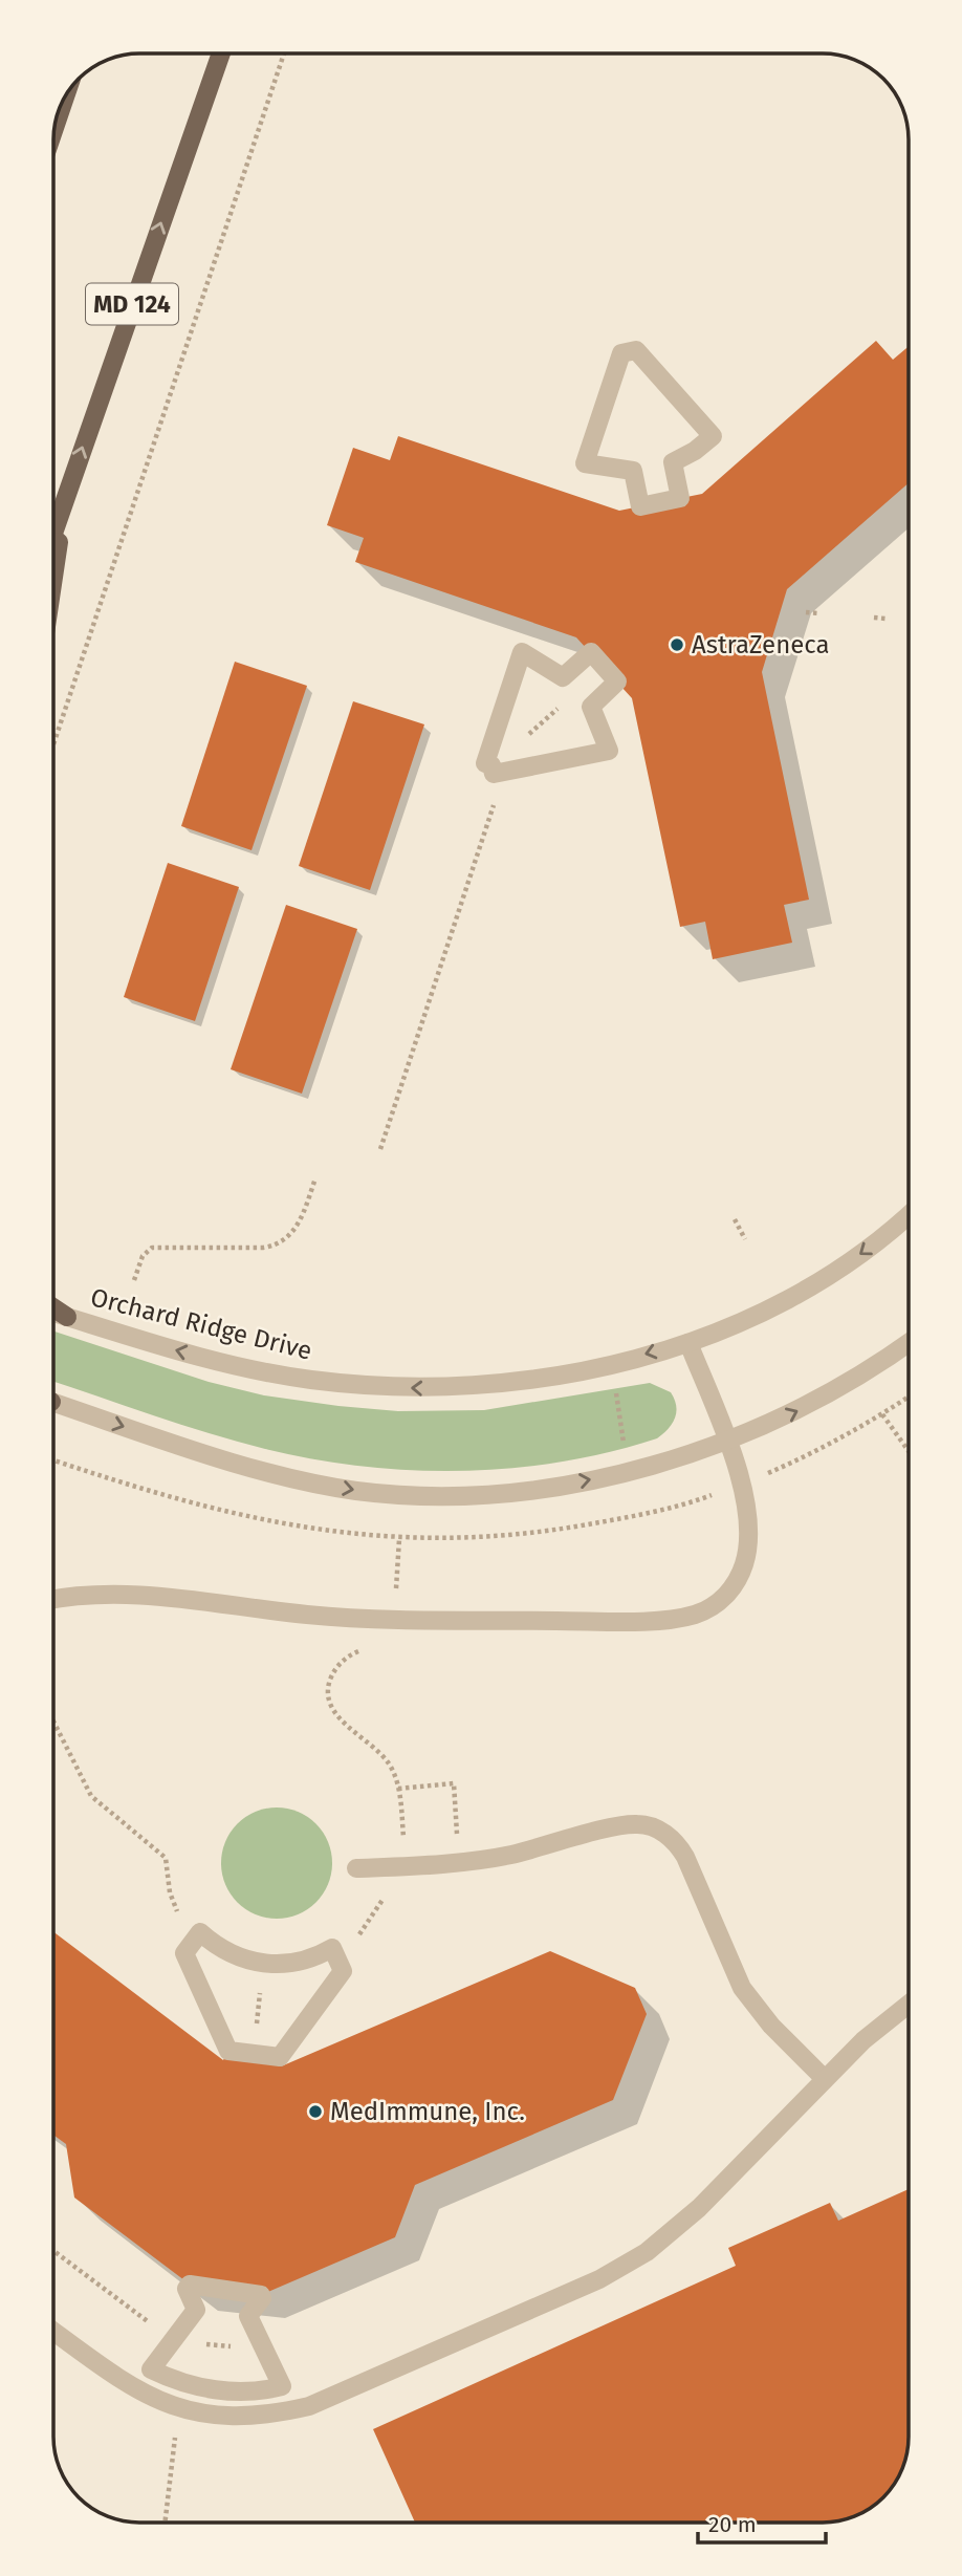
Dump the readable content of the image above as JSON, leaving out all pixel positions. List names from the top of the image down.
{
  "streets": {
    "main road": ["MD 124"],
    "street": ["Orchard Ridge Drive"]
  },
  "places": ["AstraZeneca", "MedImmune, Inc."],
  "scale_bar": "20 m"
}
